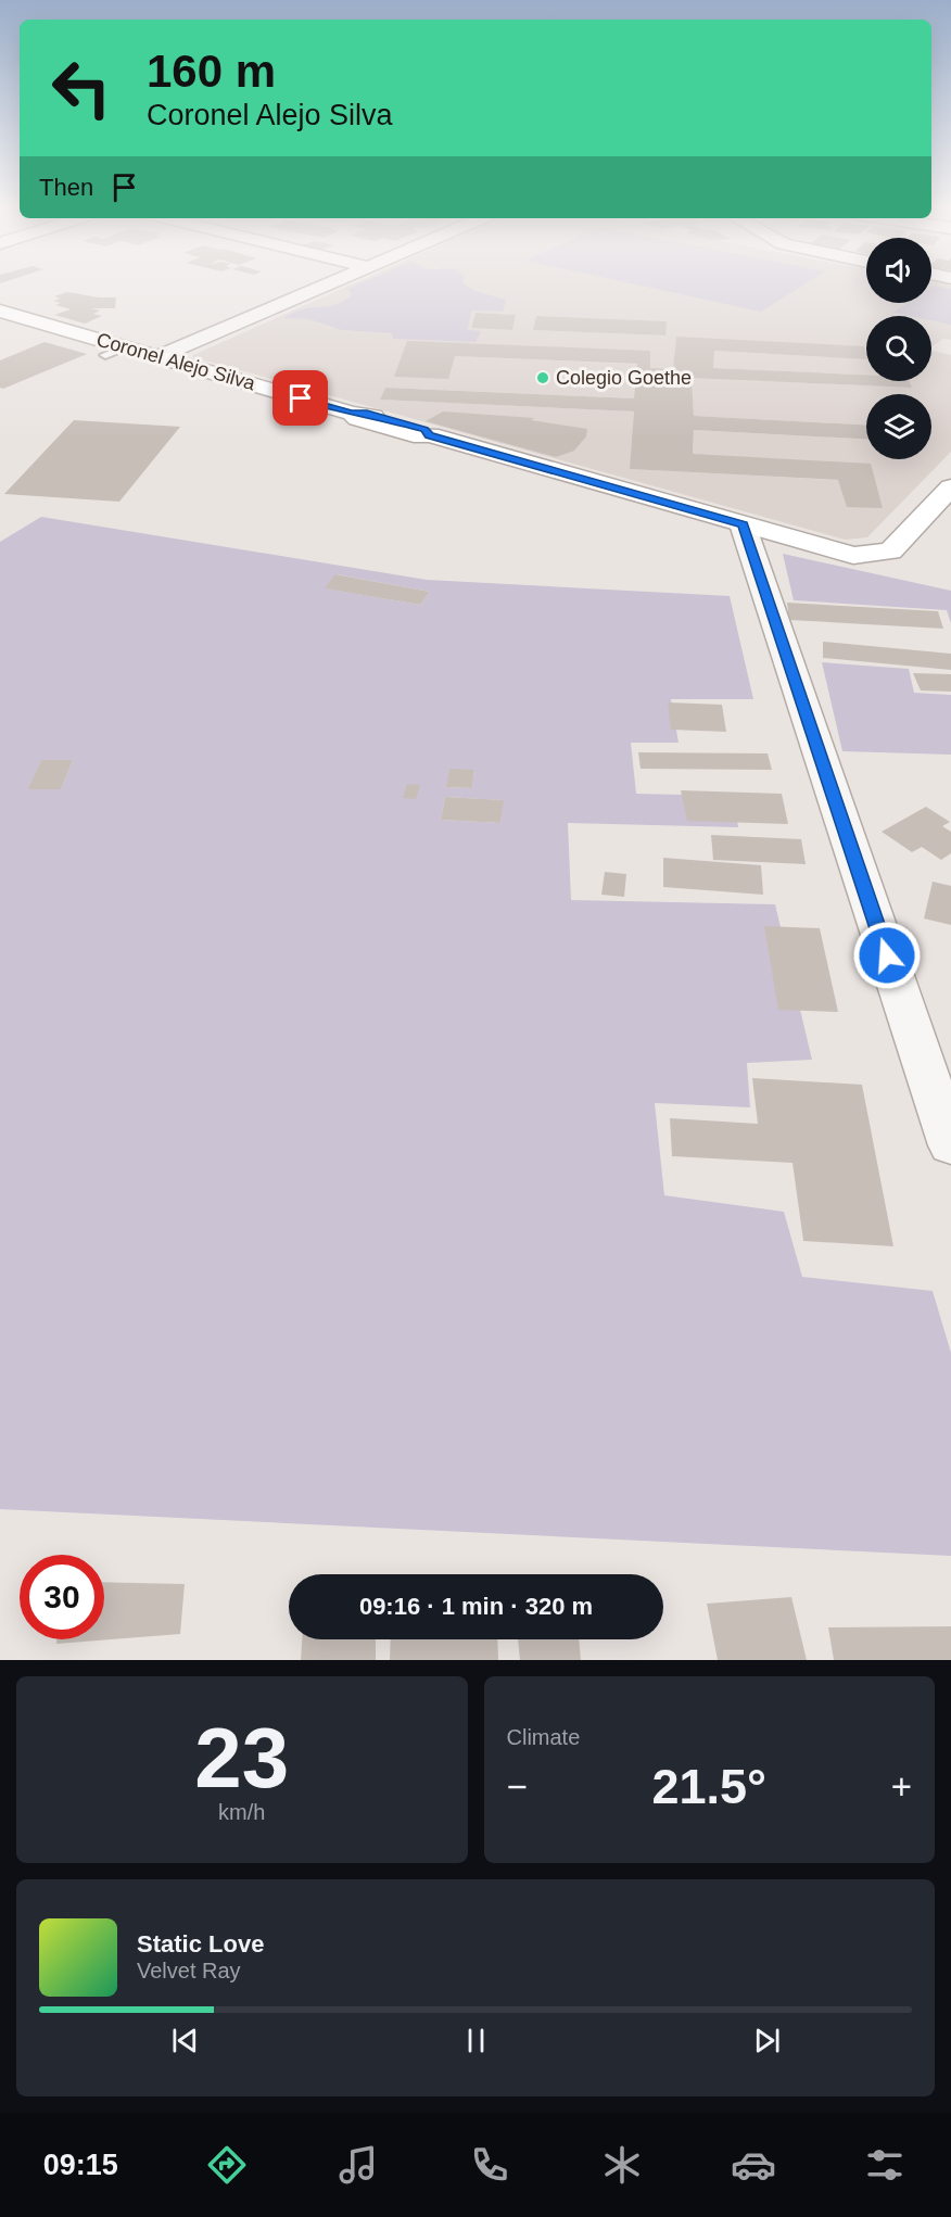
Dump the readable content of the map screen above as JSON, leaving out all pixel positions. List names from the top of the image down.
{
  "streets": {
    "main road": ["Coronel Alejo Silva"]
  },
  "places": ["Colegio Goethe"],
  "page": {
    "turn": ["160 m", "Coronel Alejo Silva"],
    "then": "Then",
    "limit": "30",
    "trip": "09:16 · 1 min · 320 m",
    "tile": [
      ["23", "km/h"],
      "Climate"
    ],
    "heat": ["−", "21.5°", "+"],
    "song": ["Static Love", "Velvet Ray"],
    "tabs": "09:15"
  }
}
